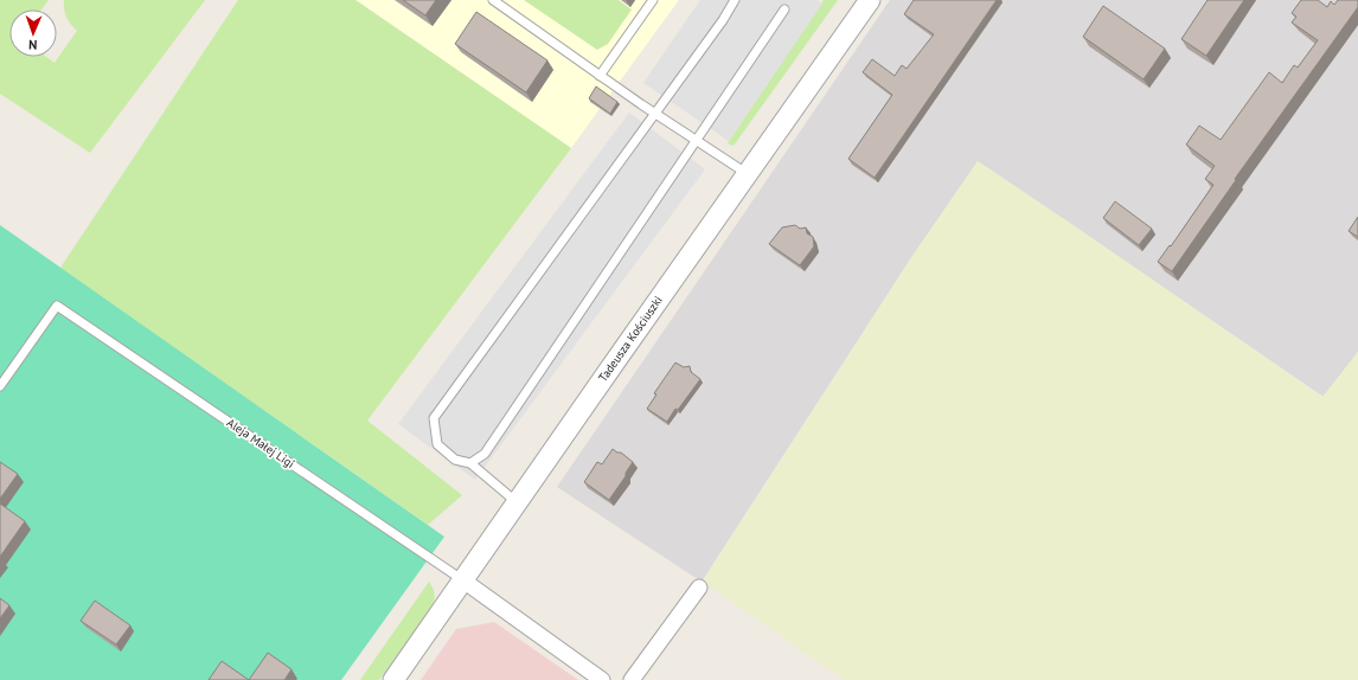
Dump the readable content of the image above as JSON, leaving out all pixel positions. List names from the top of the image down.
{
  "streets": {
    "street": ["Tadeusza Kościuszki"],
    "lane": ["Aleja Małej Ligi"]
  },
  "crossings": [
    ["Tadeusza Kościuszki", "Aleja Małej Ligi"]
  ],
  "north": "bottom"
}
